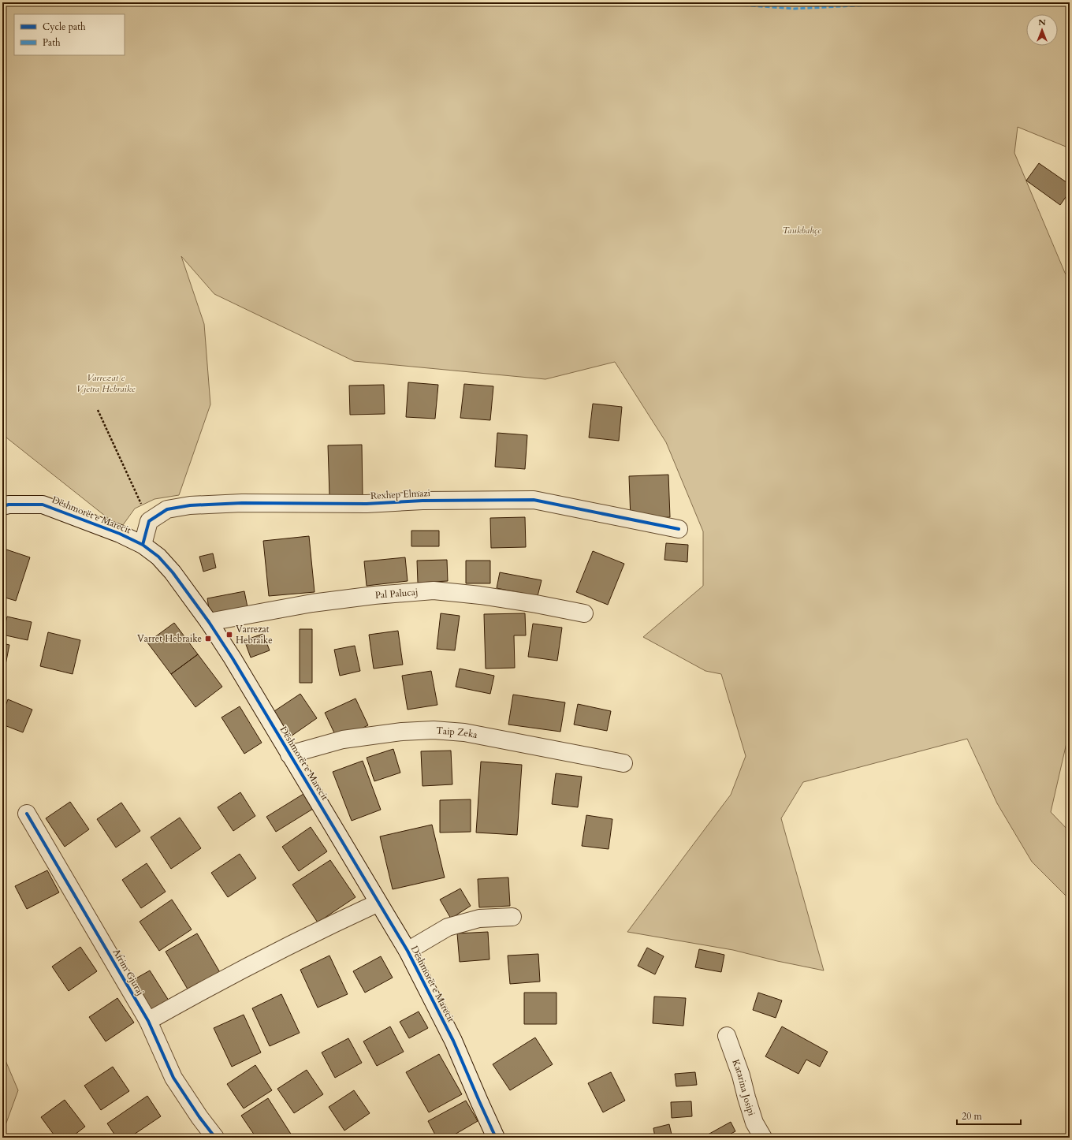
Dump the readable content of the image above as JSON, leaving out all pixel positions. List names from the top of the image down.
{
  "streets": {
    "street": [
      "Rexhep Elmazi",
      "Dëshmorët e Marecit",
      "Pal Palucaj",
      "Taip Zeka",
      "Afrim Gjuraj",
      "Katarina Josipi"
    ]
  },
  "crossings": [
    ["Dëshmorët e Marecit", "Pal Palucaj"],
    ["Dëshmorët e Marecit", "Taip Zeka"]
  ],
  "parks": ["Taukbahçe", "Varrezat e Vjetra Hebraike"],
  "places": {
    "transit": ["Varrezat Hebraike", "Varret Hebraike"]
  },
  "legend": ["Cycle path", "Path"],
  "scale_bar": "20 m",
  "north": "top"
}
